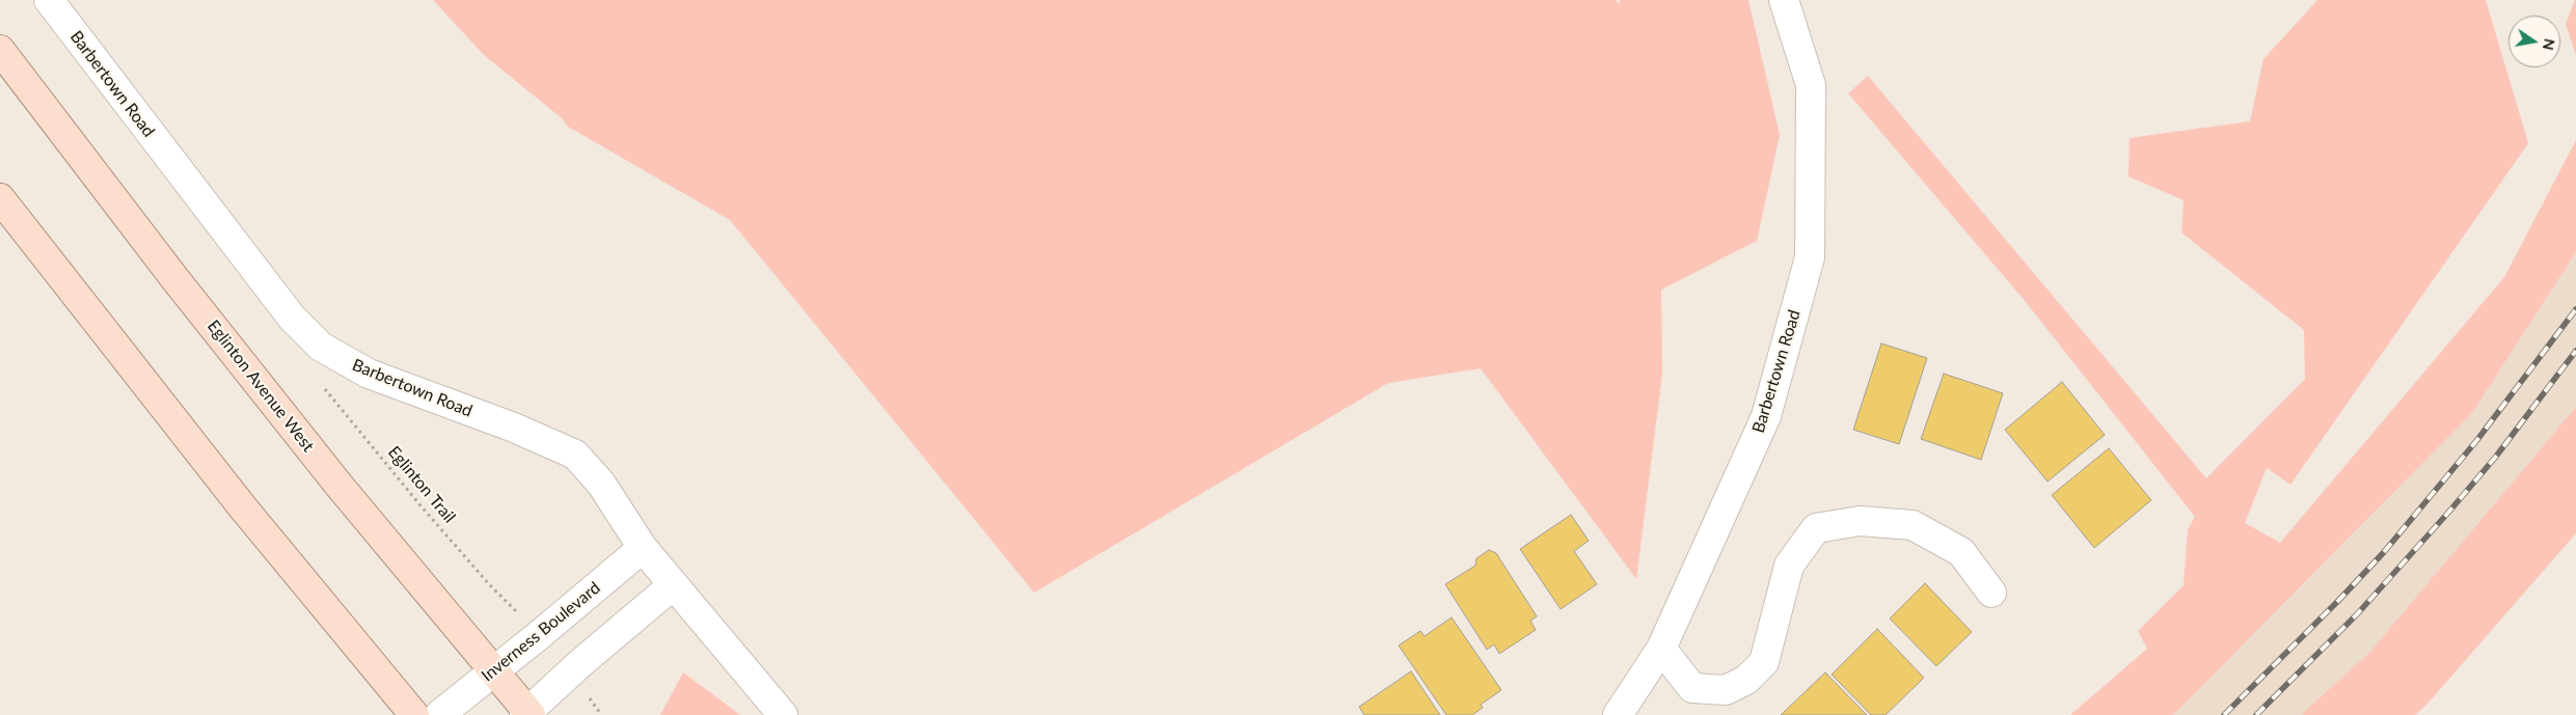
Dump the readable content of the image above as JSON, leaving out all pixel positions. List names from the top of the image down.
{
  "streets": {
    "main road": ["Eglinton Avenue West"],
    "street": ["Barbertown Road", "Inverness Boulevard"],
    "path": ["Eglinton Trail"]
  },
  "crossings": [
    ["Barbertown Road", "Inverness Boulevard"],
    ["Eglinton Avenue West", "Inverness Boulevard"]
  ],
  "north": "right"
}
